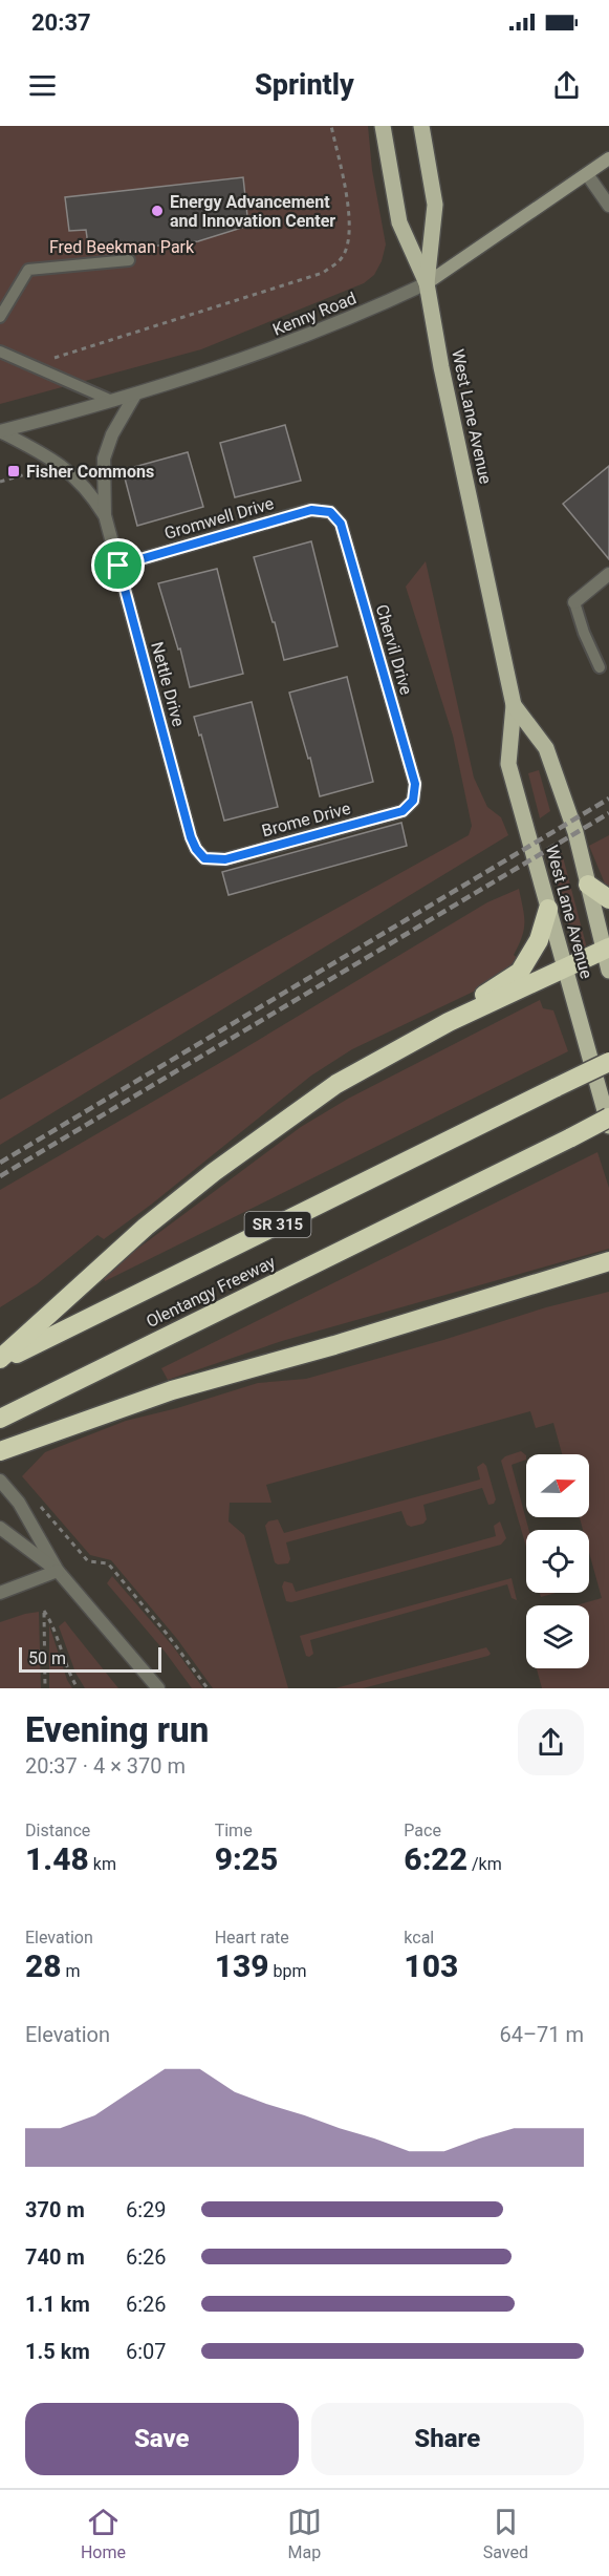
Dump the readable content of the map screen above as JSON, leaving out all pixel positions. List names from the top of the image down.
{
  "streets": {
    "highway": ["SR 315", "Olentangy Freeway"],
    "main road": ["Kenny Road", "West Lane Avenue"],
    "street": [
      "Gromwell Drive",
      "Chervil Drive",
      "Nettle Drive",
      "Brome Drive"
    ]
  },
  "crossings": [
    ["Kenny Road", "West Lane Avenue"],
    ["Kenny Road", "Nettle Drive"],
    ["Gromwell Drive", "Chervil Drive"],
    ["Gromwell Drive", "Nettle Drive"],
    ["Chervil Drive", "Brome Drive"],
    ["Nettle Drive", "Brome Drive"]
  ],
  "parks": ["Fred Beekman Park"],
  "places": {
    "other": ["Energy Advancement and Innovation Center"],
    "transit": ["Fisher Commons"]
  },
  "scale_bar": "50 m",
  "north": "right",
  "page": {
    "status": "20:37",
    "header": "Sprintly",
    "scale": "50 m",
    "heading": ["Evening run", "20:37 · 4 × 370 m"],
    "stats": [
      ["Distance", "1.48 km"],
      ["Time", "9:25"],
      ["Pace", "6:22 /km"],
      ["Elevation", "28 m"],
      ["Heart rate", "139 bpm"],
      ["kcal", "103"]
    ],
    "chart": ["Elevation", "64–71 m"],
    "list": [
      {
        "name": "370 m",
        "note": "6:29"
      },
      {
        "name": "740 m",
        "note": "6:26"
      },
      {
        "name": "1.1 km",
        "note": "6:26"
      },
      {
        "name": "1.5 km",
        "note": "6:07"
      }
    ],
    "buttons": ["Save", "Share"],
    "tabs": ["Home", "Map", "Saved"]
  }
}
